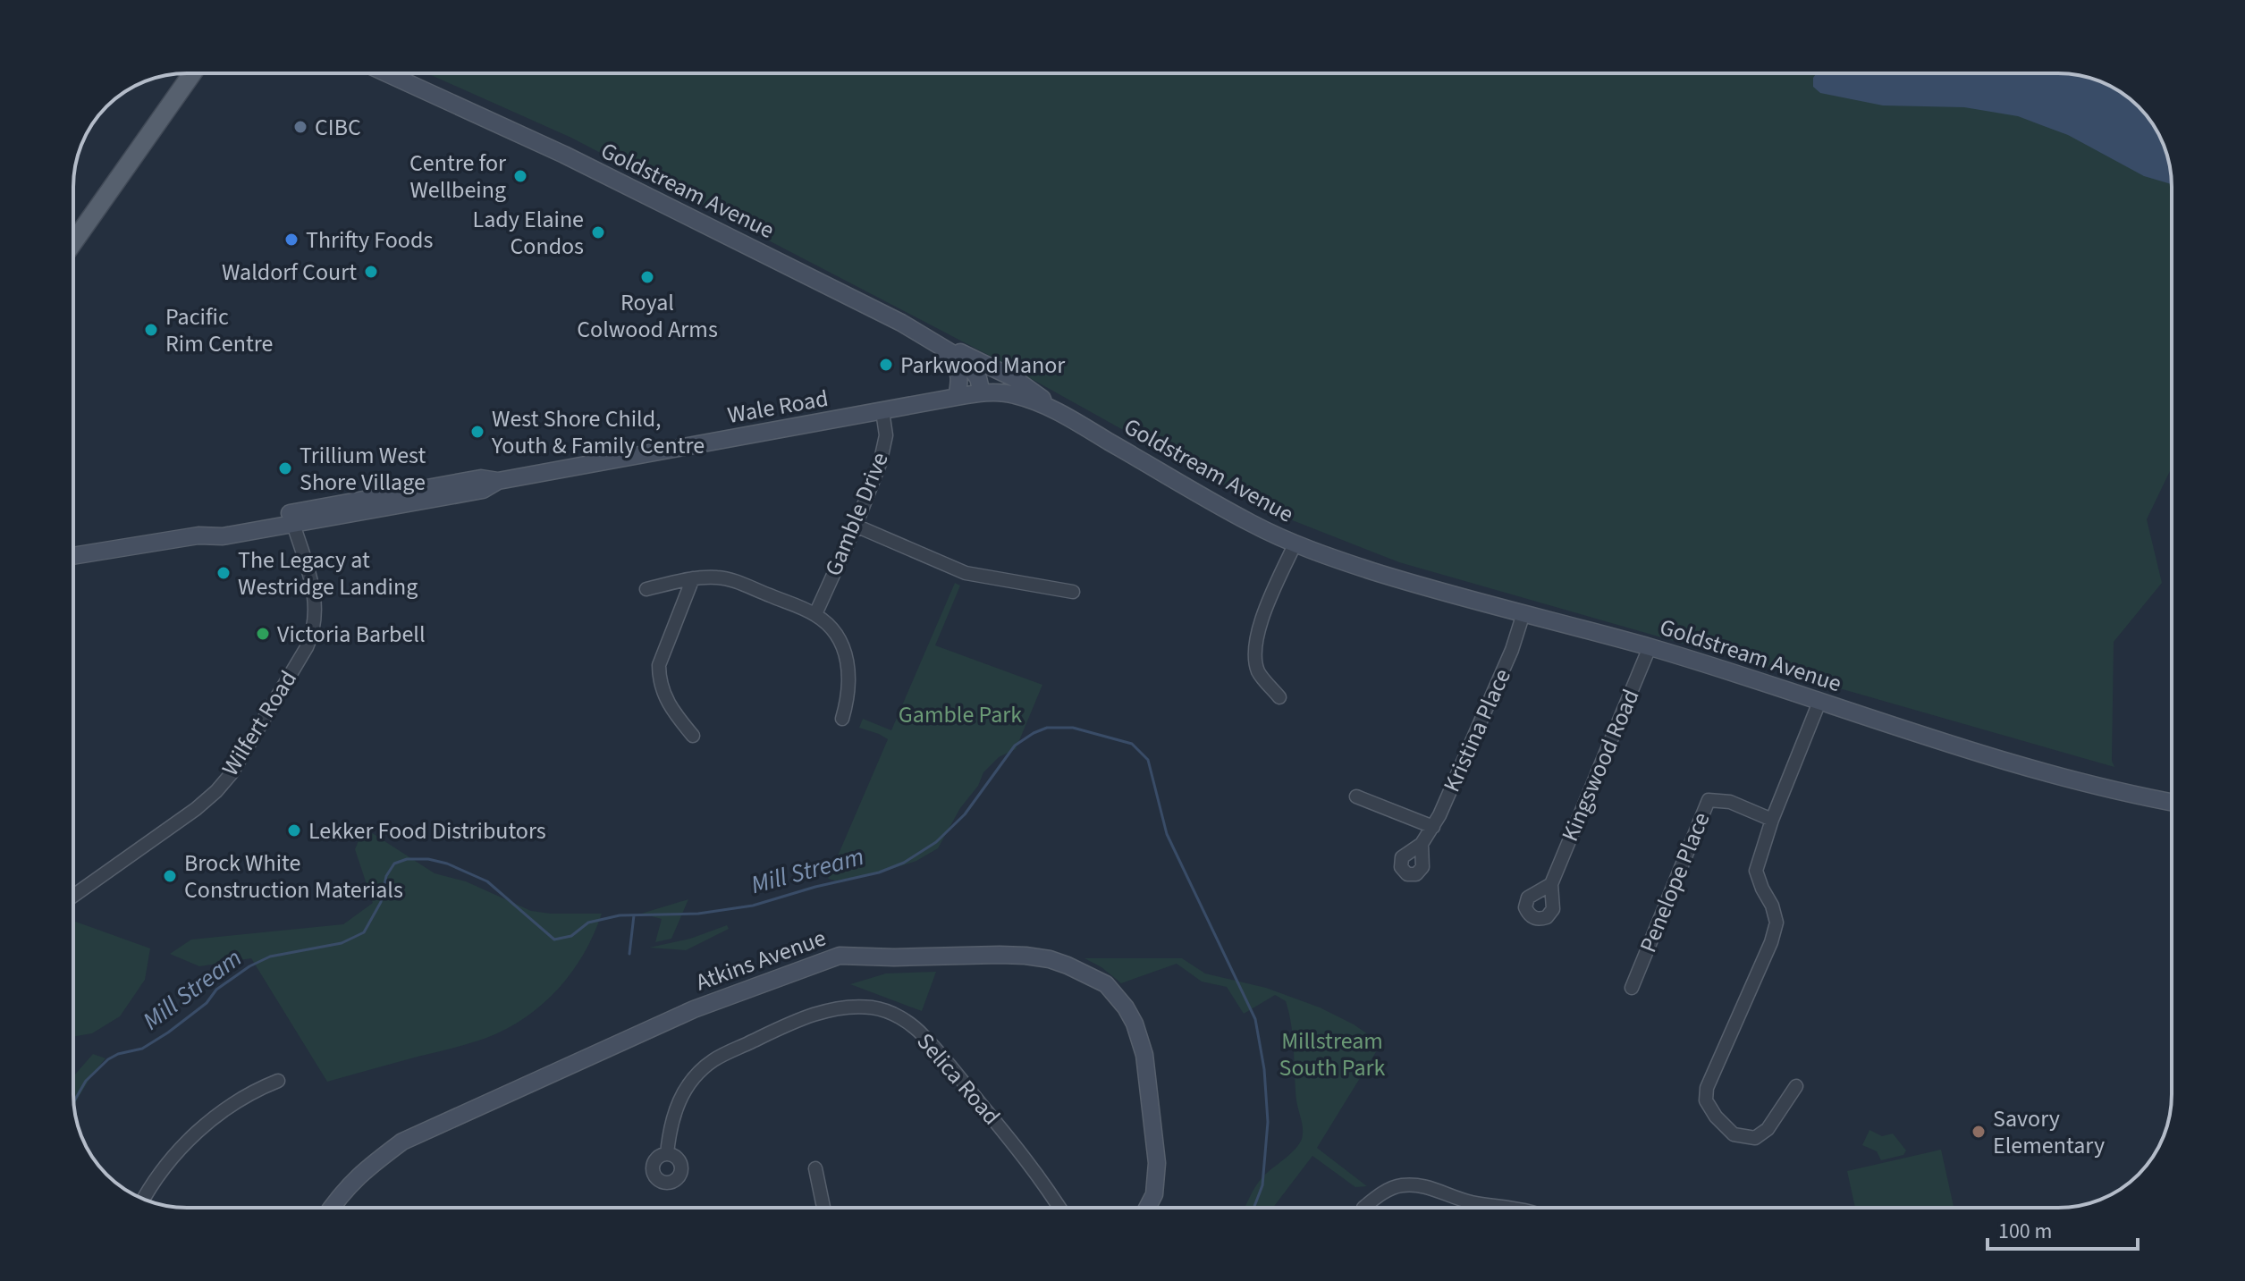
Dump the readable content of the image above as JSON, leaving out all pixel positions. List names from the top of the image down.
{
  "streets": {
    "main road": ["Goldstream Avenue", "Wale Road", "Atkins Avenue"],
    "street": [
      "Gamble Drive",
      "Wilfert Road",
      "Kristina Place",
      "Kingswood Road",
      "Penelope Place",
      "Selica Road"
    ]
  },
  "crossings": [
    ["Goldstream Avenue", "Wale Road"],
    ["Goldstream Avenue", "Kristina Place"],
    ["Goldstream Avenue", "Kingswood Road"],
    ["Wale Road", "Gamble Drive"],
    ["Wale Road", "Wilfert Road"]
  ],
  "water": ["Mill Stream"],
  "parks": ["Gamble Park", "Millstream South Park"],
  "places": [
    "CIBC",
    "Centre for Wellbeing",
    "Lady Elaine Condos",
    "Thrifty Foods",
    "Waldorf Court",
    "Royal Colwood Arms",
    "Pacific Rim Centre",
    "Parkwood Manor",
    "West Shore Child, Youth & Family Centre",
    "Trillium West Shore Village",
    "The Legacy at Westridge Landing",
    "Victoria Barbell",
    "Lekker Food Distributors",
    "Brock White Construction Materials",
    "Savory Elementary"
  ],
  "scale_bar": "100 m"
}
